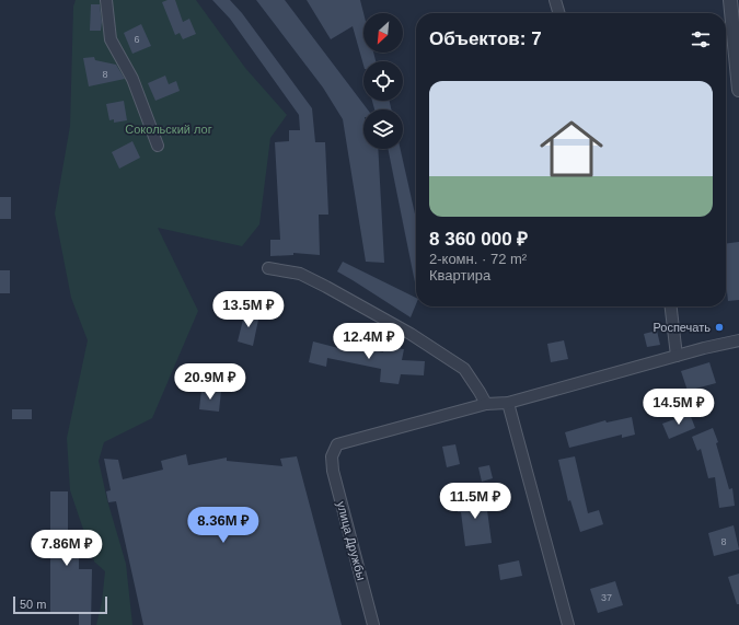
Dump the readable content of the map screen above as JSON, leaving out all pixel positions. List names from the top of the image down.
{
  "streets": {
    "street": ["улица Дружбы"]
  },
  "parks": ["Сокольский лог"],
  "places": ["Роспечать"],
  "house_numbers": [
    "6",
    "8",
    "8",
    "37"
  ],
  "scale_bar": "50 m",
  "north": "bottom left",
  "page": {
    "heading": "Объектов: 7",
    "list": [
      {
        "name": "8 360 000 ₽",
        "note": "2-комн. · 72 m² · Квартира"
      }
    ],
    "price": [
      "13.5M ₽",
      "12.4M ₽",
      "20.9M ₽",
      "14.5M ₽",
      "11.5M ₽",
      "8.36M ₽",
      "7.86M ₽"
    ],
    "scale": "50 m"
  }
}
